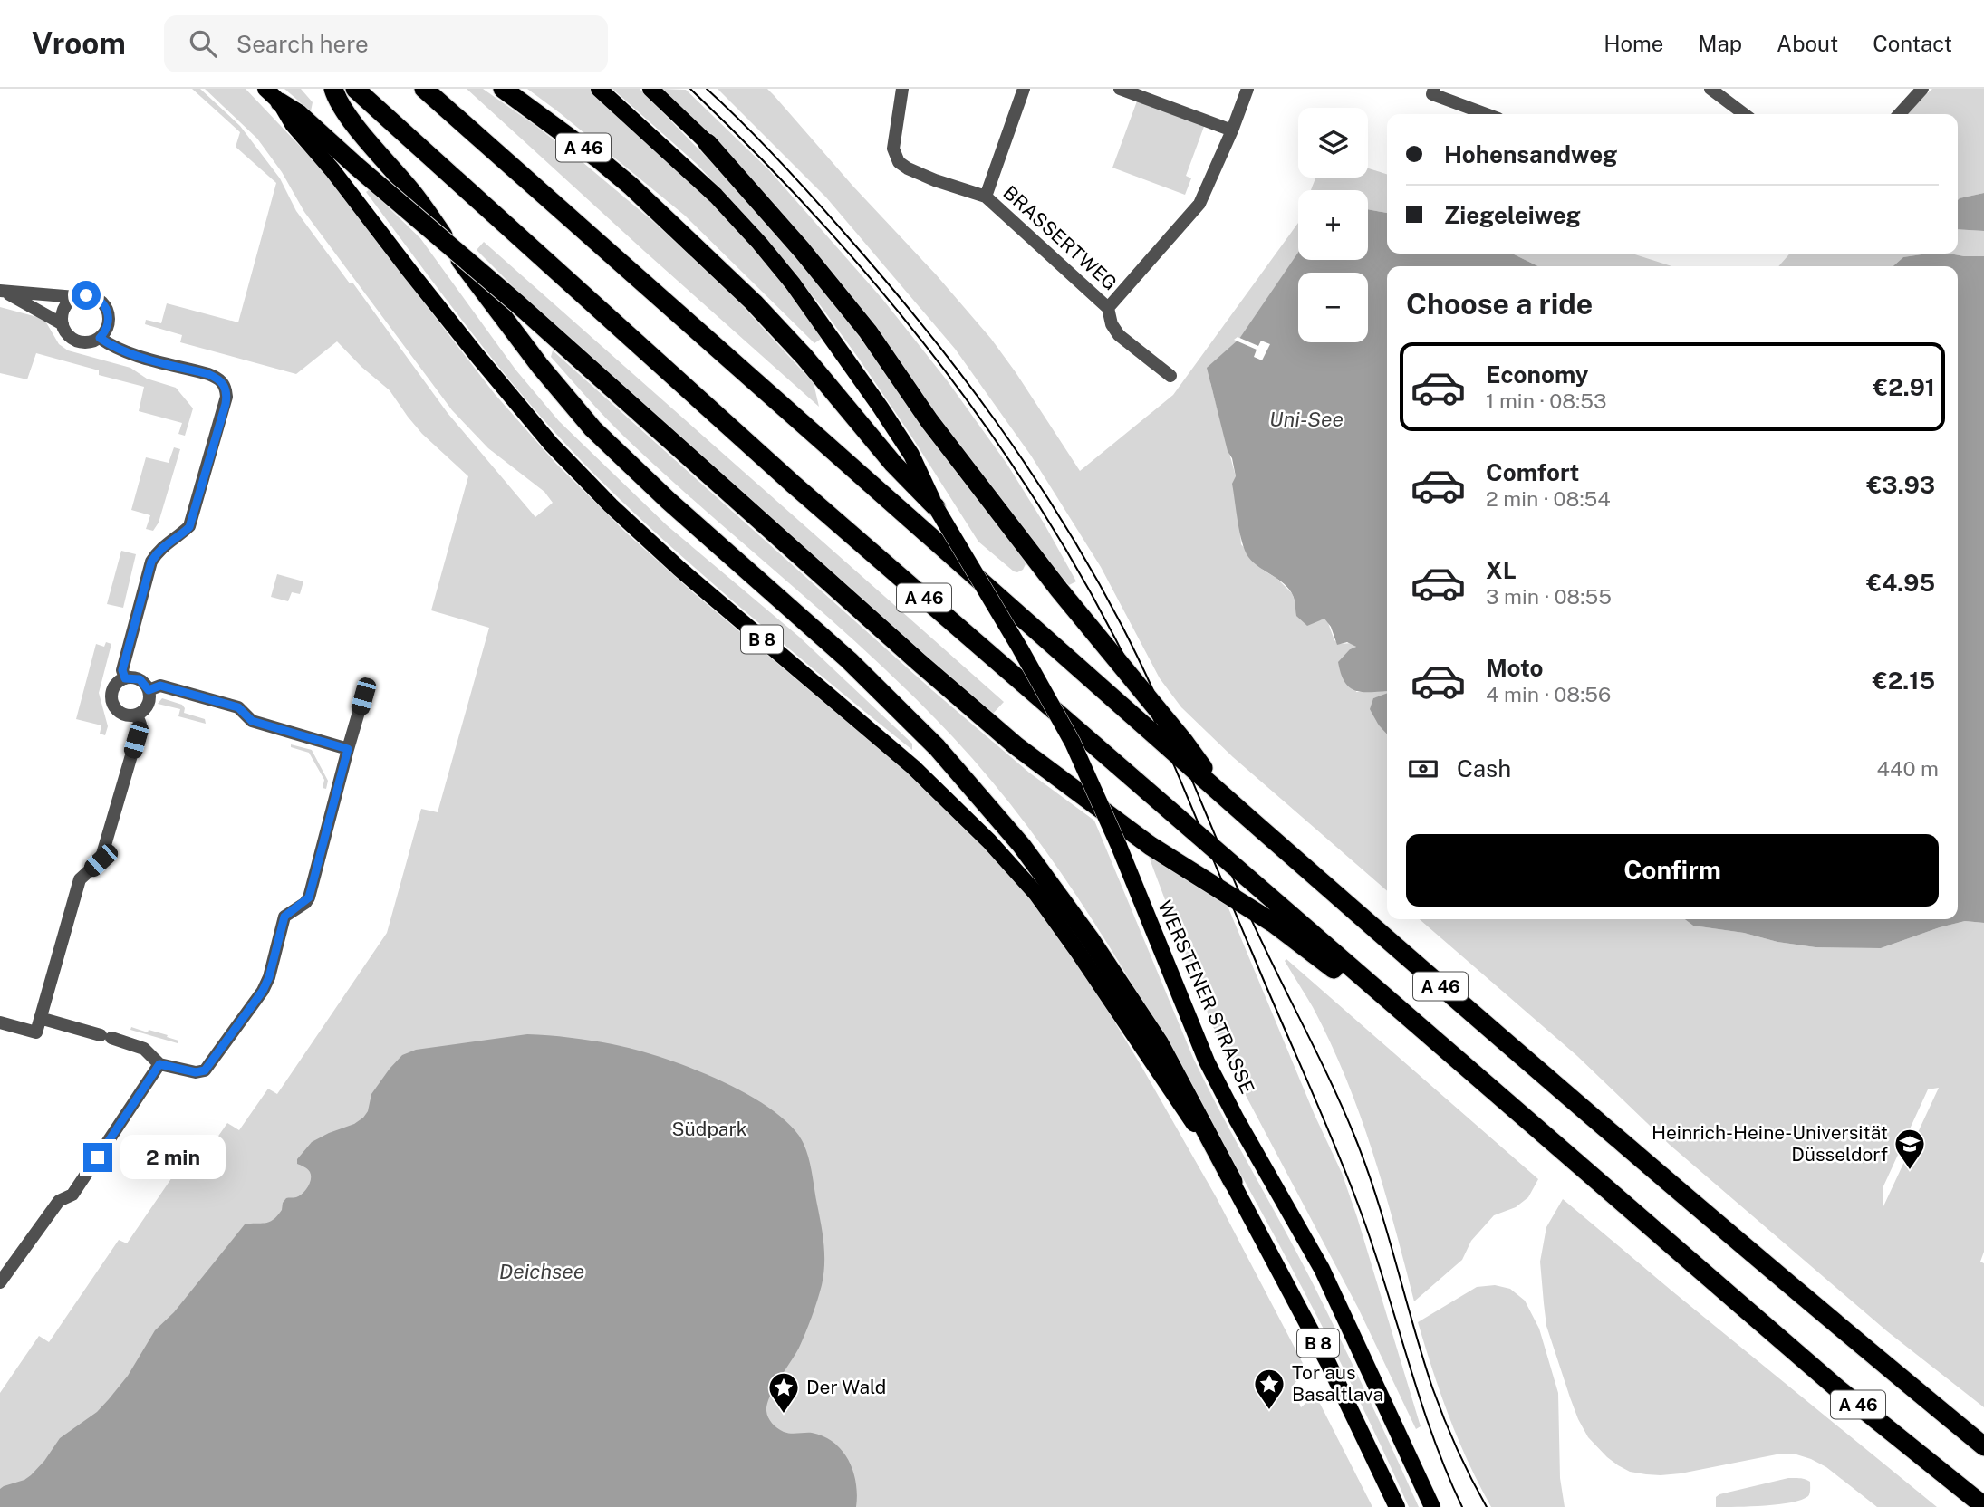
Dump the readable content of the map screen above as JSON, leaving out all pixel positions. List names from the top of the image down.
{
  "streets": {
    "highway": ["A 46"],
    "main road": ["B 8", "WERSTENER STRASSE"],
    "street": ["BRASSERTWEG"]
  },
  "crossings": [
    ["A 46", "B 8"],
    ["A 46", "WERSTENER STRASSE"],
    ["B 8", "WERSTENER STRASSE"]
  ],
  "water": ["Uni-See", "Deichsee"],
  "parks": ["Südpark"],
  "places": {
    "school or university": ["Heinrich-Heine-Universität Düsseldorf"],
    "place": ["Tor aus Basaltlava", "Der Wald"]
  },
  "page": {
    "header": "Vroom",
    "search": "Search here",
    "nav": [
      "Home",
      "Map",
      "About",
      "Contact"
    ],
    "map_buttons": ["+", "−"],
    "banner": ["Hohensandweg", "Ziegeleiweg"],
    "heading": "Choose a ride",
    "list": [
      {
        "name": "Economy",
        "note": "1 min · 08:53",
        "value": "€2.91"
      },
      {
        "name": "Comfort",
        "note": "2 min · 08:54",
        "value": "€3.93"
      },
      {
        "name": "XL",
        "note": "3 min · 08:55",
        "value": "€4.95"
      },
      {
        "name": "Moto",
        "note": "4 min · 08:56",
        "value": "€2.15"
      }
    ],
    "pay": ["Cash", "440 m"],
    "buttons": "Confirm",
    "bubble": "2 min"
  }
}
